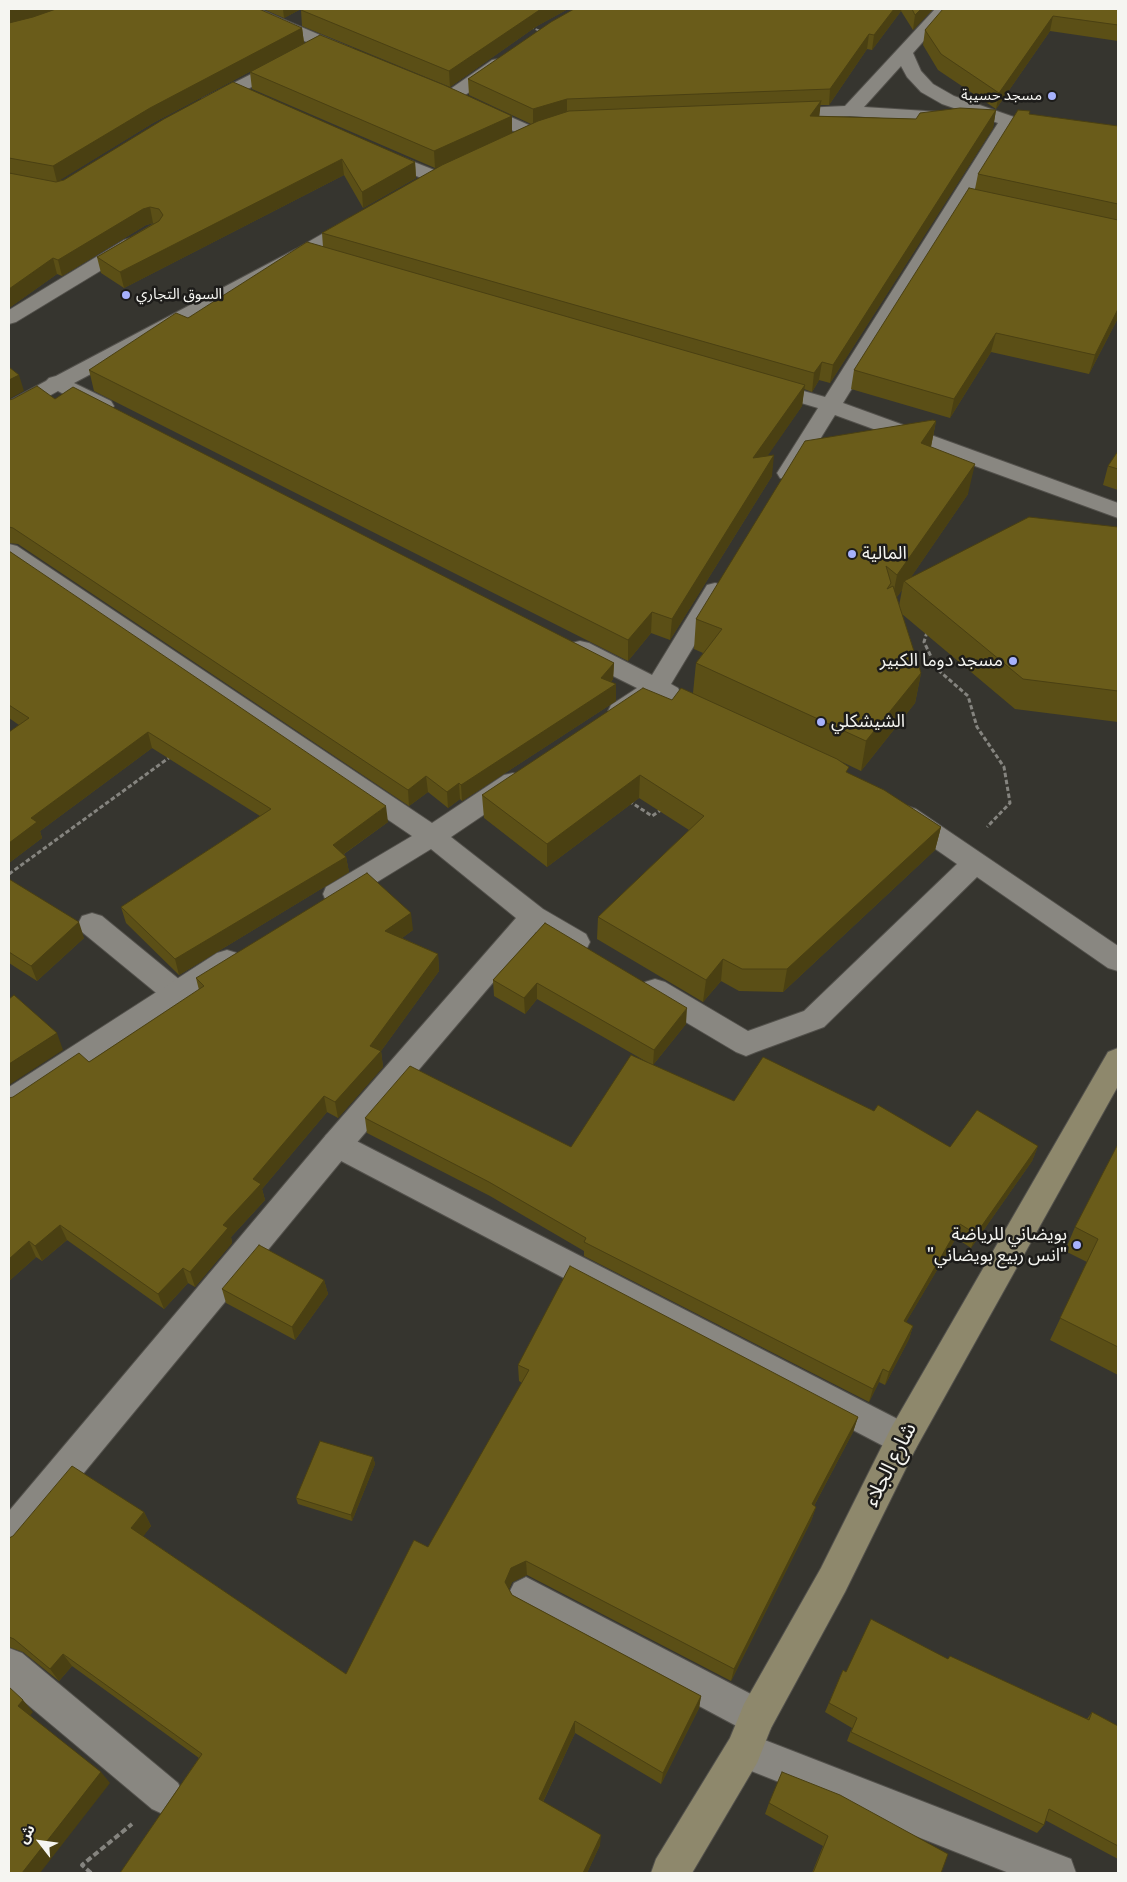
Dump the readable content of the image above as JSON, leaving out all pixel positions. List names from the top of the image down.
{
  "streets": {
    "street": ["شارع الجلاء"]
  },
  "places": [
    "مسجد حسيبة",
    "السوق التجاري",
    "المالية",
    "مسجد دوما الكبير",
    "الشيشكلي",
    "بويضاني للرياضة \"انس ربيع بويضاني\""
  ],
  "north": "top left"
}
